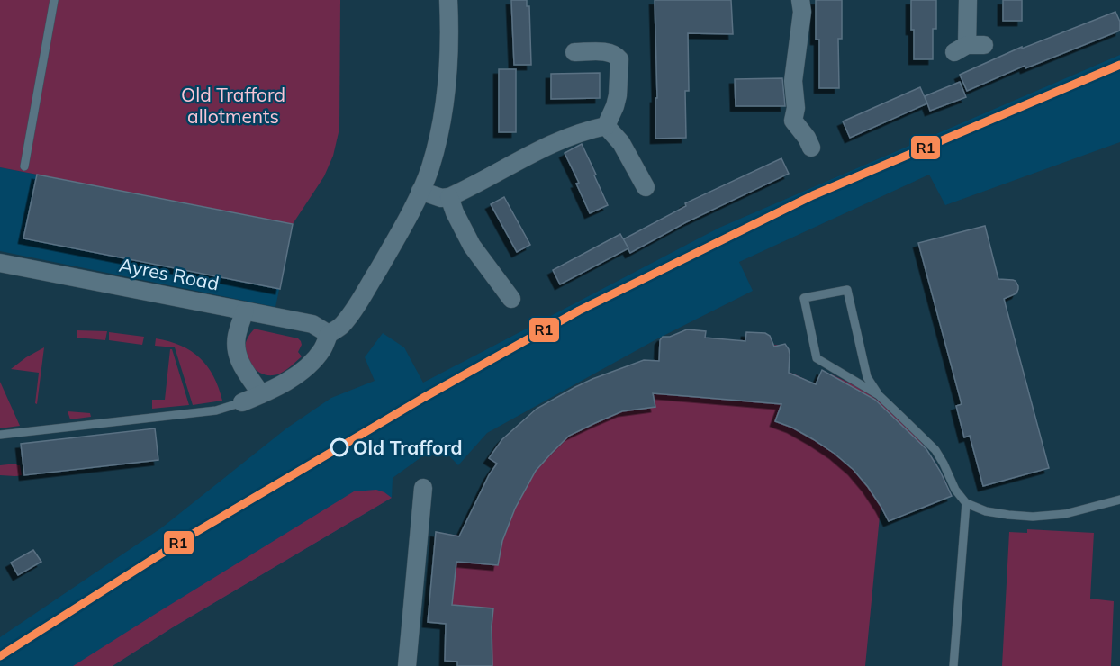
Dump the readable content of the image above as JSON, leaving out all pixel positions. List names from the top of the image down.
{
  "streets": {
    "street": ["Ayres Road"]
  },
  "parks": ["Old Trafford allotments"],
  "places": ["Old Trafford"],
  "lines": ["transit line R1"]
}
